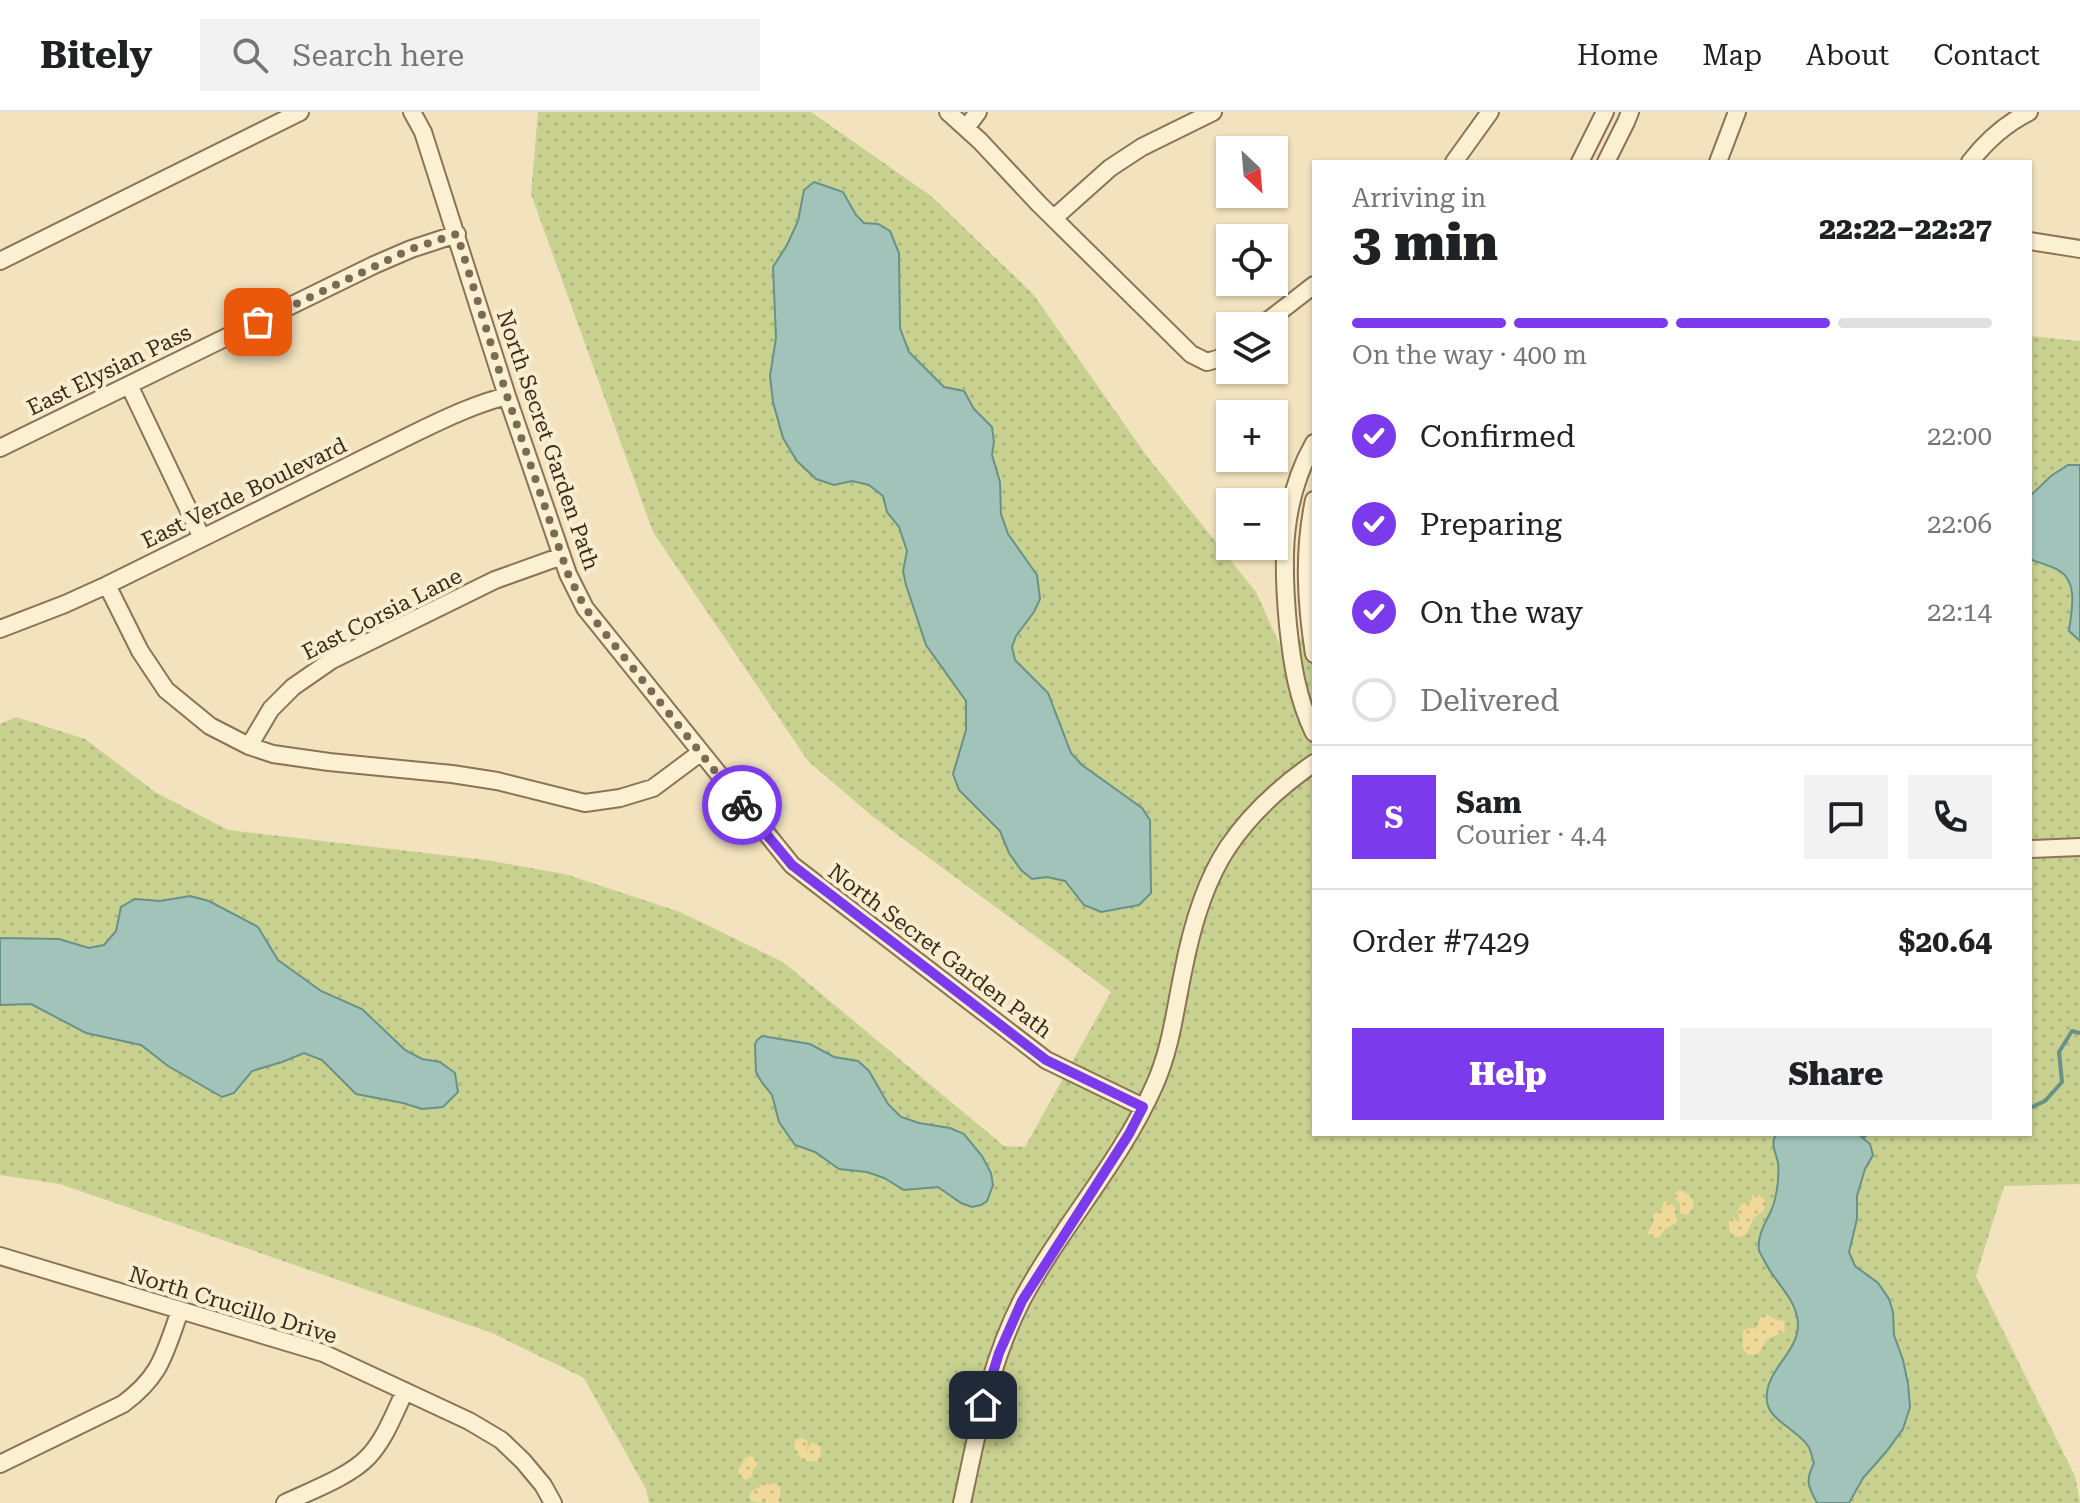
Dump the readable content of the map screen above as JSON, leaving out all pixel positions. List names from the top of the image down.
{
  "streets": {
    "street": [
      "East Elysian Pass",
      "North Secret Garden Path",
      "East Verde Boulevard",
      "East Corsia Lane",
      "North Crucillo Drive"
    ]
  },
  "crossings": [
    ["East Elysian Pass", "North Secret Garden Path"],
    ["North Secret Garden Path", "East Verde Boulevard"],
    ["North Secret Garden Path", "East Corsia Lane"]
  ],
  "north": "bottom right",
  "page": {
    "header": "Bitely",
    "search": "Search here",
    "nav": [
      "Home",
      "Map",
      "About",
      "Contact"
    ],
    "map_buttons": ["+", "−"],
    "heading": ["3 min", "Arriving in", "22:22–22:27"],
    "panel": [
      "Sam",
      "Courier · 4.4",
      "Order #7429",
      "$20.64"
    ],
    "bar": "On the way · 400 m",
    "list": [
      ["Confirmed", "22:00"],
      ["Preparing", "22:06"],
      ["On the way", "22:14"],
      "Delivered"
    ],
    "round": "S",
    "buttons": ["Help", "Share"]
  }
}
